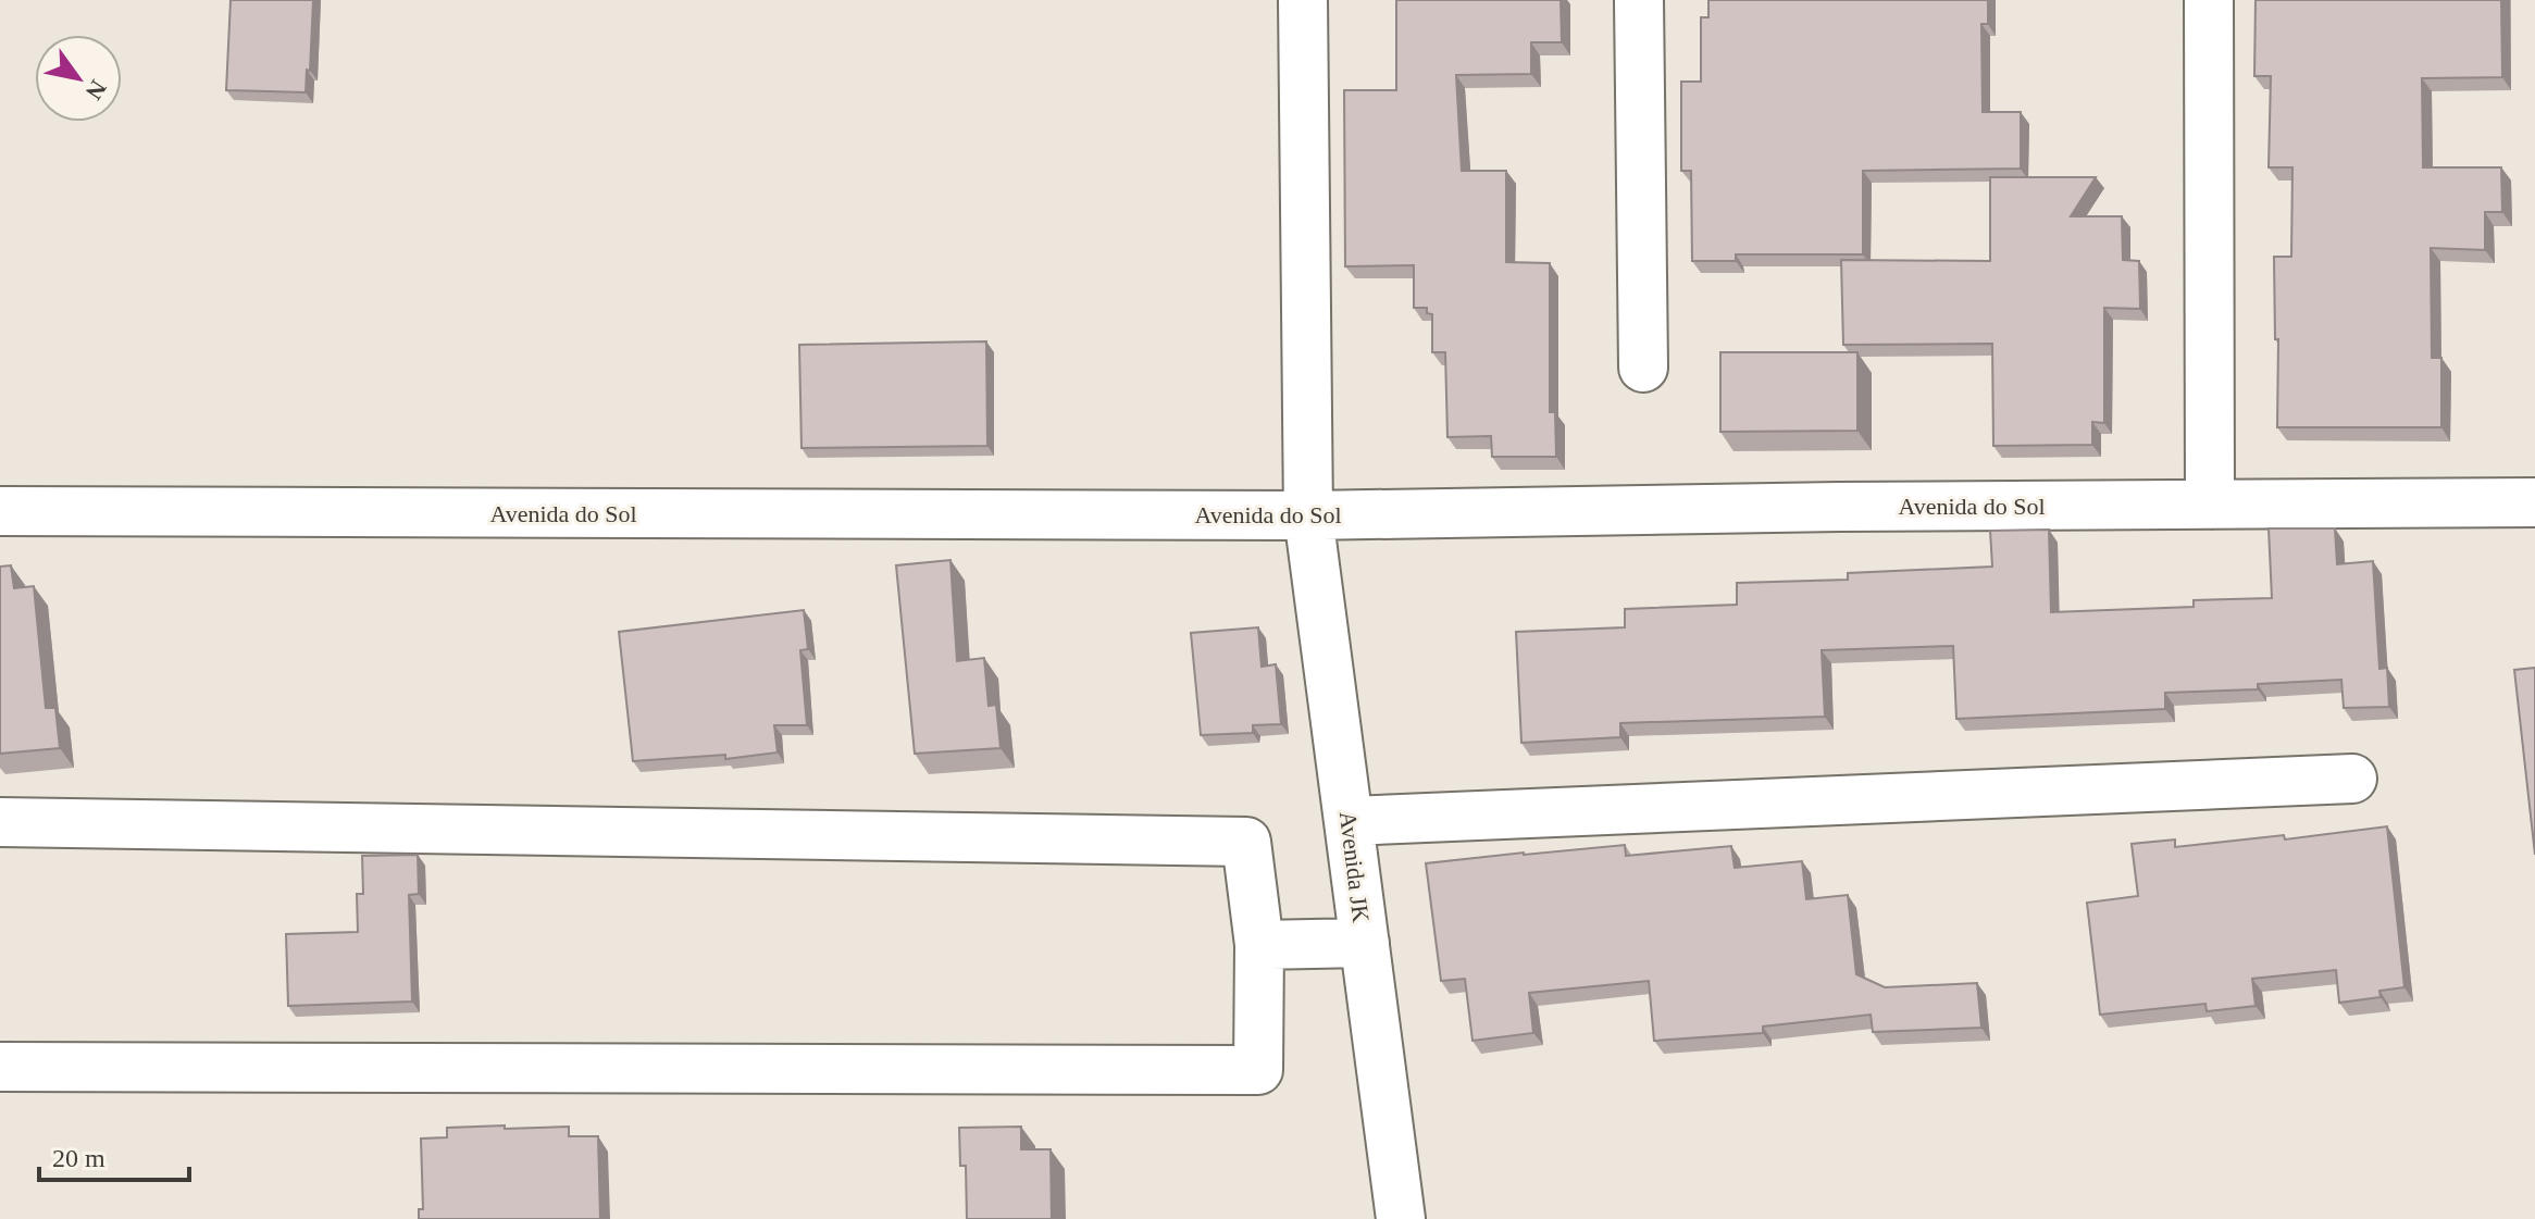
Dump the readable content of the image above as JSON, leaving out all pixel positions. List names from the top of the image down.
{
  "streets": {
    "street": ["Avenida do Sol", "Avenida JK"]
  },
  "crossings": [
    ["Avenida do Sol", "Avenida JK"]
  ],
  "scale_bar": "20 m",
  "north": "bottom right"
}
